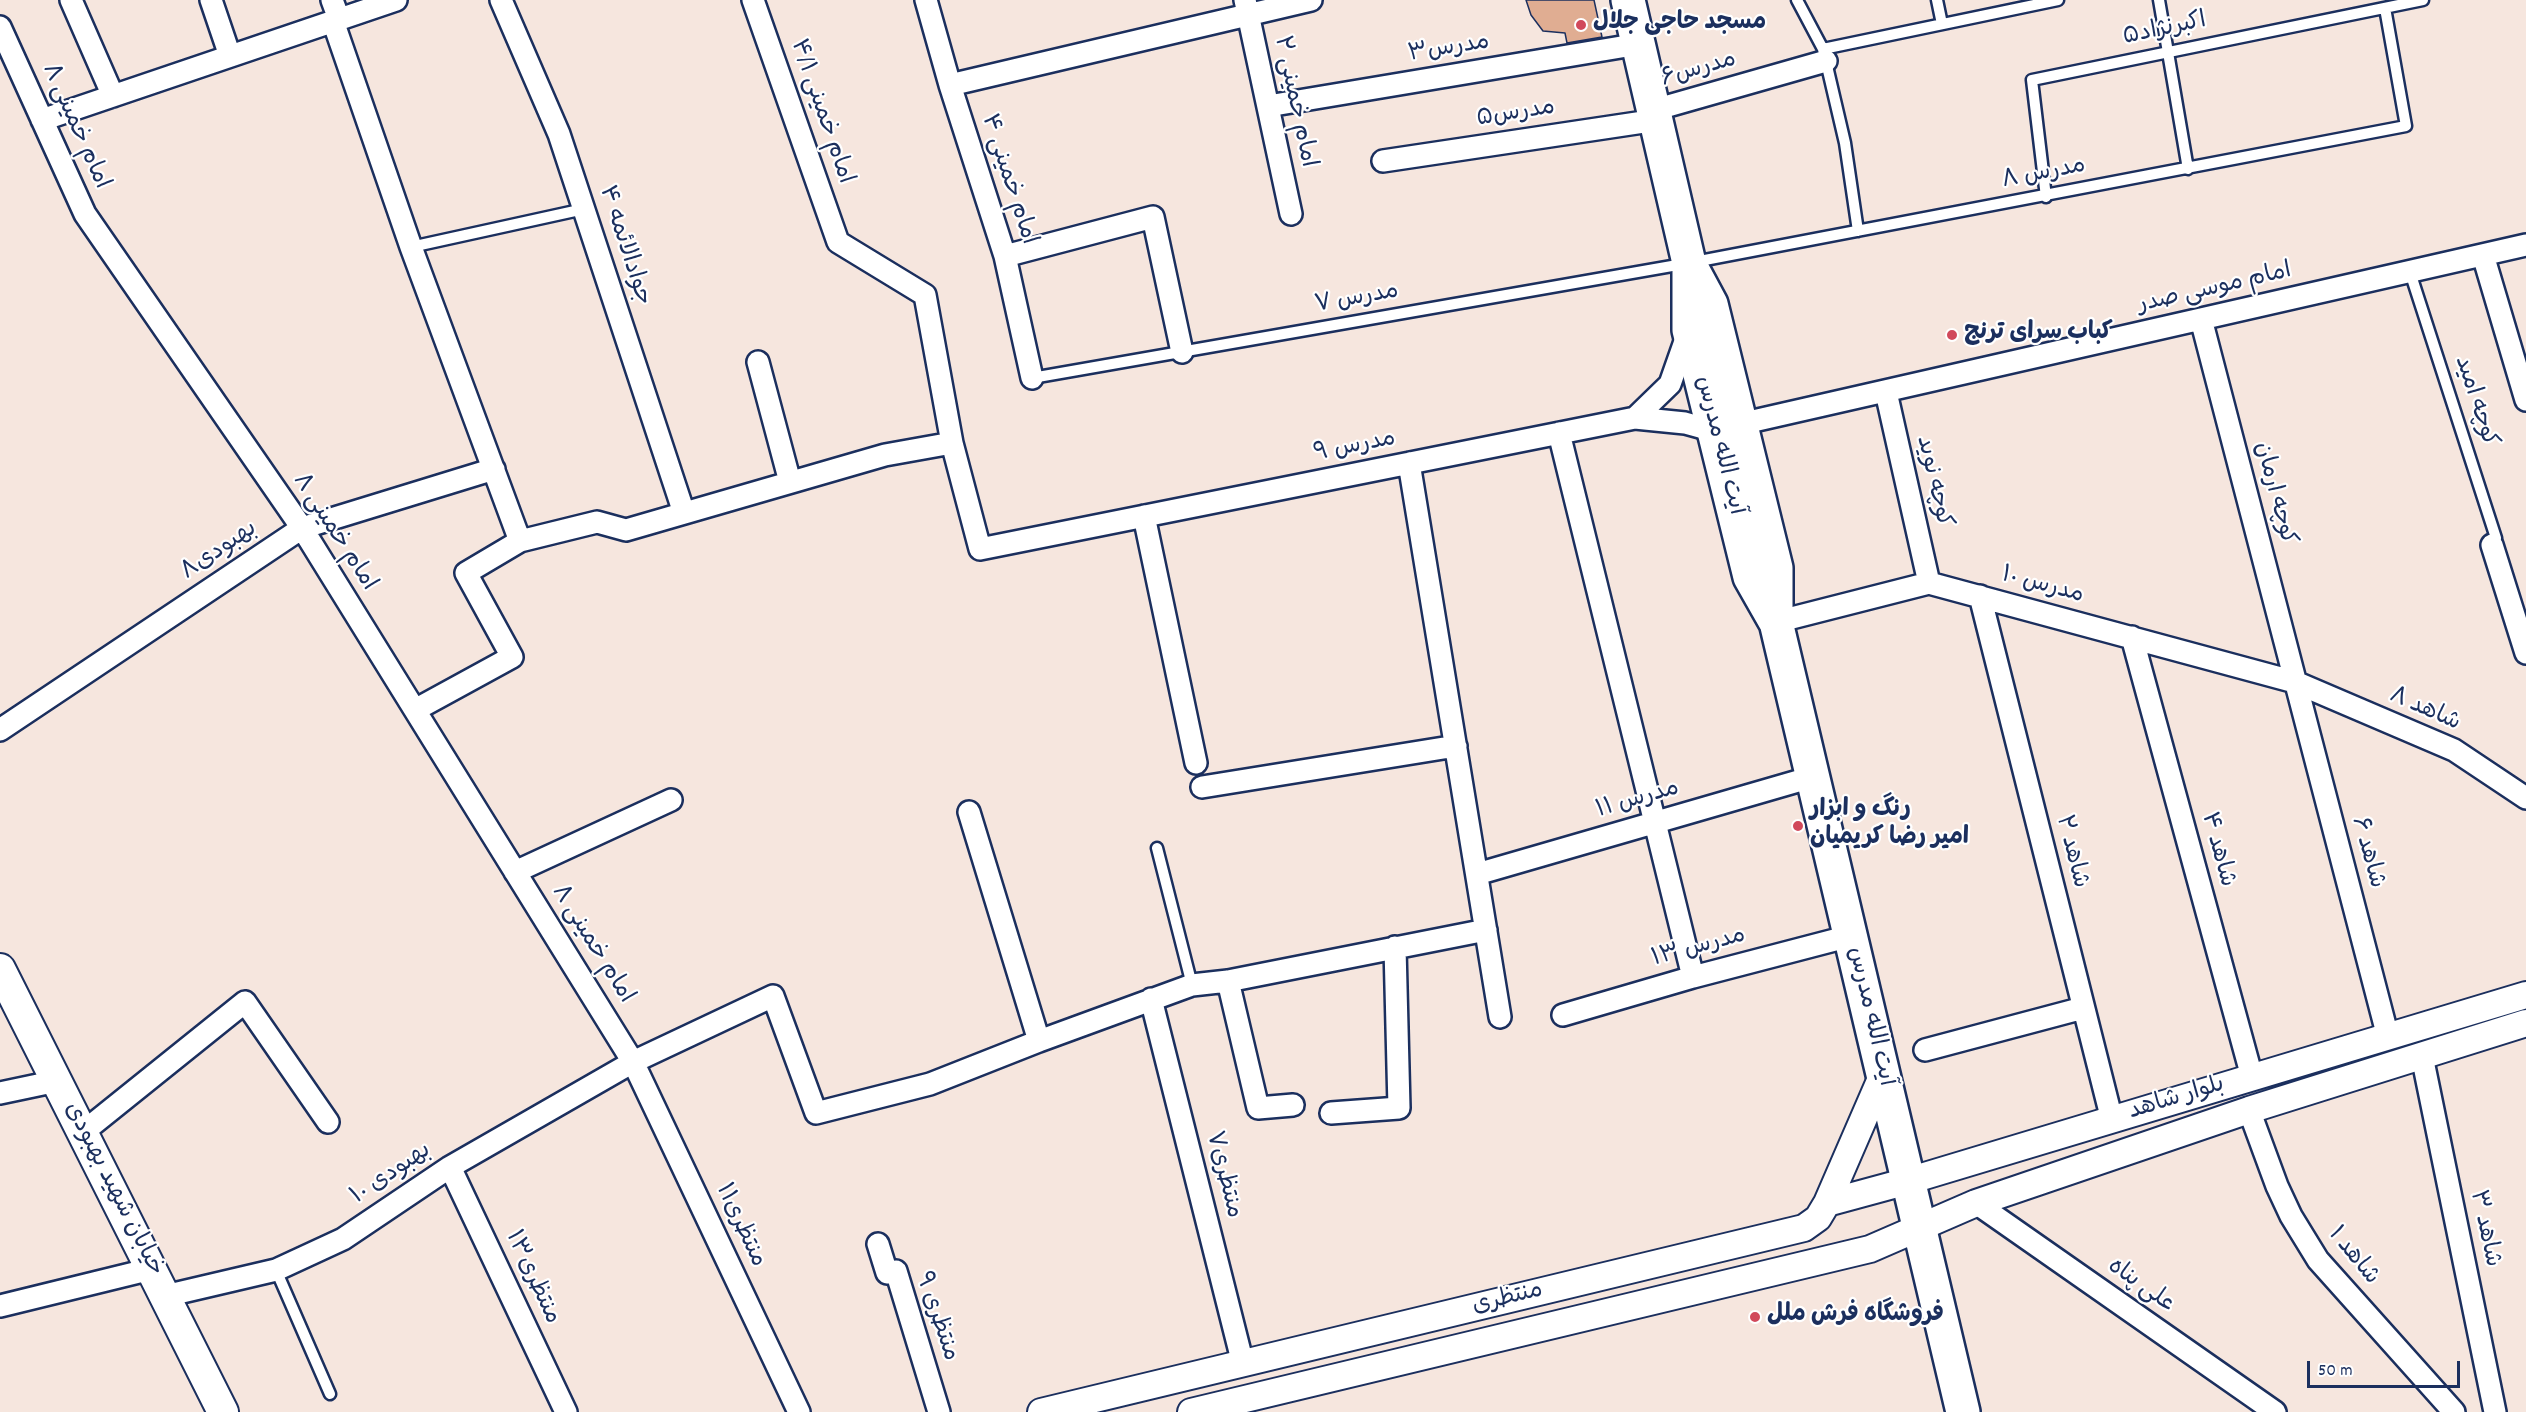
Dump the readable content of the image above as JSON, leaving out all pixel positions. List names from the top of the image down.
{
  "streets": {
    "main road": ["آیت الله مدرس", "خیابان شهید بهبودی"],
    "street": [
      "مدرس۳",
      "مدرس۶",
      "امام خمینی ۲",
      "امام خمینی ۴/۱",
      "مدرس۵",
      "امام خمینی ۸",
      "امام خمینی ۴",
      "جوادالائمه ۴",
      "امام موسی صدر",
      "مدرس ۹",
      "کوچه نوید",
      "کوچه ارمان",
      "بهبودی۸",
      "مدرس ۱۰",
      "شاهد ۸",
      "مدرس ۱۱",
      "شاهد ۴",
      "شاهد ۲",
      "شاهد ۶",
      "مدرس ۱۳",
      "بلوار شاهد",
      "بهبودی ۱۰",
      "منتظری۷",
      "منتظری۱۱",
      "شاهد ۳",
      "شاهد ۱",
      "منتظری۱۳",
      "علی پناه",
      "منتظری",
      "منتظری ۹"
    ],
    "lane": [
      "اکبرنژاد۵",
      "مدرس ۸",
      "مدرس ۷",
      "کوچه امید"
    ]
  },
  "crossings": [
    ["اکبرنژاد۵", "مدرس ۸"],
    ["مدرس۳", "امام خمینی ۲"],
    ["مدرس۳", "آیت الله مدرس"],
    ["مدرس۶", "مدرس۵"],
    ["مدرس۶", "آیت الله مدرس"],
    ["امام خمینی ۴/۱", "مدرس ۹"],
    ["مدرس۵", "آیت الله مدرس"],
    ["امام خمینی ۸", "بهبودی۸"],
    ["امام خمینی ۸", "بهبودی ۱۰"],
    ["امام خمینی ۸", "منتظری۱۱"],
    ["مدرس ۸", "مدرس ۷"],
    ["مدرس ۸", "آیت الله مدرس"],
    ["امام خمینی ۴", "مدرس ۷"],
    ["امام موسی صدر", "کوچه امید"],
    ["امام موسی صدر", "آیت الله مدرس"],
    ["امام موسی صدر", "مدرس ۹"],
    ["امام موسی صدر", "کوچه نوید"],
    ["امام موسی صدر", "کوچه ارمان"],
    ["مدرس ۷", "آیت الله مدرس"],
    ["آیت الله مدرس", "مدرس ۹"],
    ["آیت الله مدرس", "مدرس ۱۰"],
    ["آیت الله مدرس", "مدرس ۱۱"],
    ["آیت الله مدرس", "مدرس ۱۳"],
    ["آیت الله مدرس", "بلوار شاهد"],
    ["آیت الله مدرس", "منتظری"],
    ["کوچه نوید", "مدرس ۱۰"],
    ["کوچه ارمان", "مدرس ۱۰"],
    ["کوچه ارمان", "شاهد ۸"],
    ["کوچه ارمان", "شاهد ۶"],
    ["مدرس ۱۰", "شاهد ۸"],
    ["مدرس ۱۰", "شاهد ۴"],
    ["مدرس ۱۰", "شاهد ۲"],
    ["مدرس ۱۰", "شاهد ۶"],
    ["شاهد ۸", "شاهد ۶"],
    ["شاهد ۴", "بلوار شاهد"],
    ["شاهد ۲", "بلوار شاهد"],
    ["شاهد ۶", "بلوار شاهد"],
    ["بلوار شاهد", "شاهد ۳"],
    ["بلوار شاهد", "شاهد ۱"],
    ["بلوار شاهد", "علی پناه"],
    ["بلوار شاهد", "منتظری"],
    ["بهبودی ۱۰", "خیابان شهید بهبودی"],
    ["بهبودی ۱۰", "منتظری۱۱"],
    ["بهبودی ۱۰", "منتظری۱۳"],
    ["منتظری۷", "منتظری"]
  ],
  "places": [
    "مسجد حاجی جلال",
    "کباب سرای ترنج",
    "رنگ و ابزار امیر رضا کریمیان",
    "فروشگاه فرش ملل"
  ],
  "scale_bar": "50 m"
}
